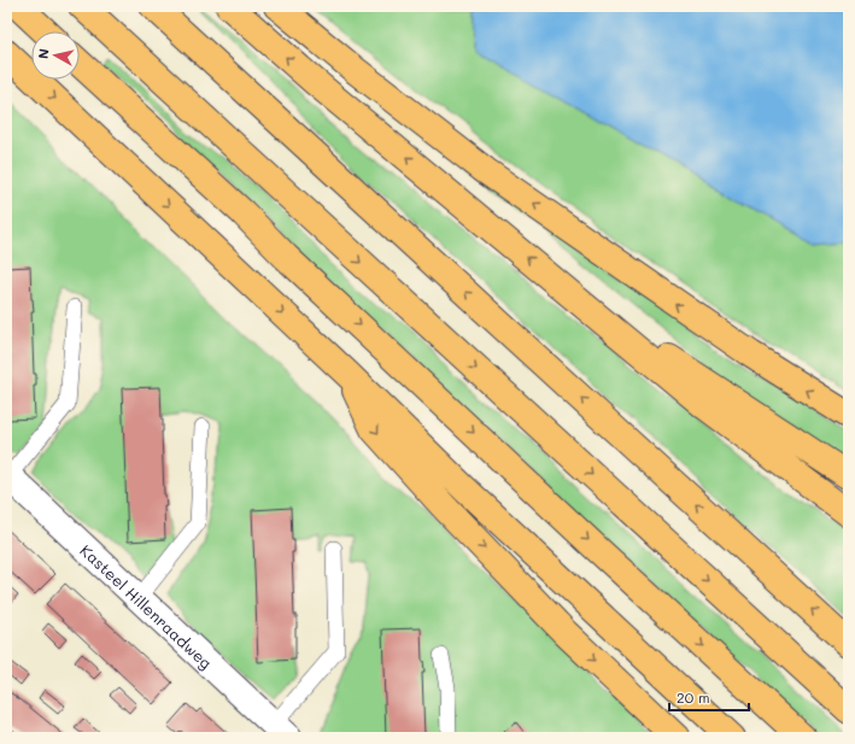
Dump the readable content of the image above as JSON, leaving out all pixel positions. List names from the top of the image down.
{
  "streets": {
    "street": ["Kasteel Hillenraadweg"]
  },
  "scale_bar": "20 m",
  "north": "left"
}
